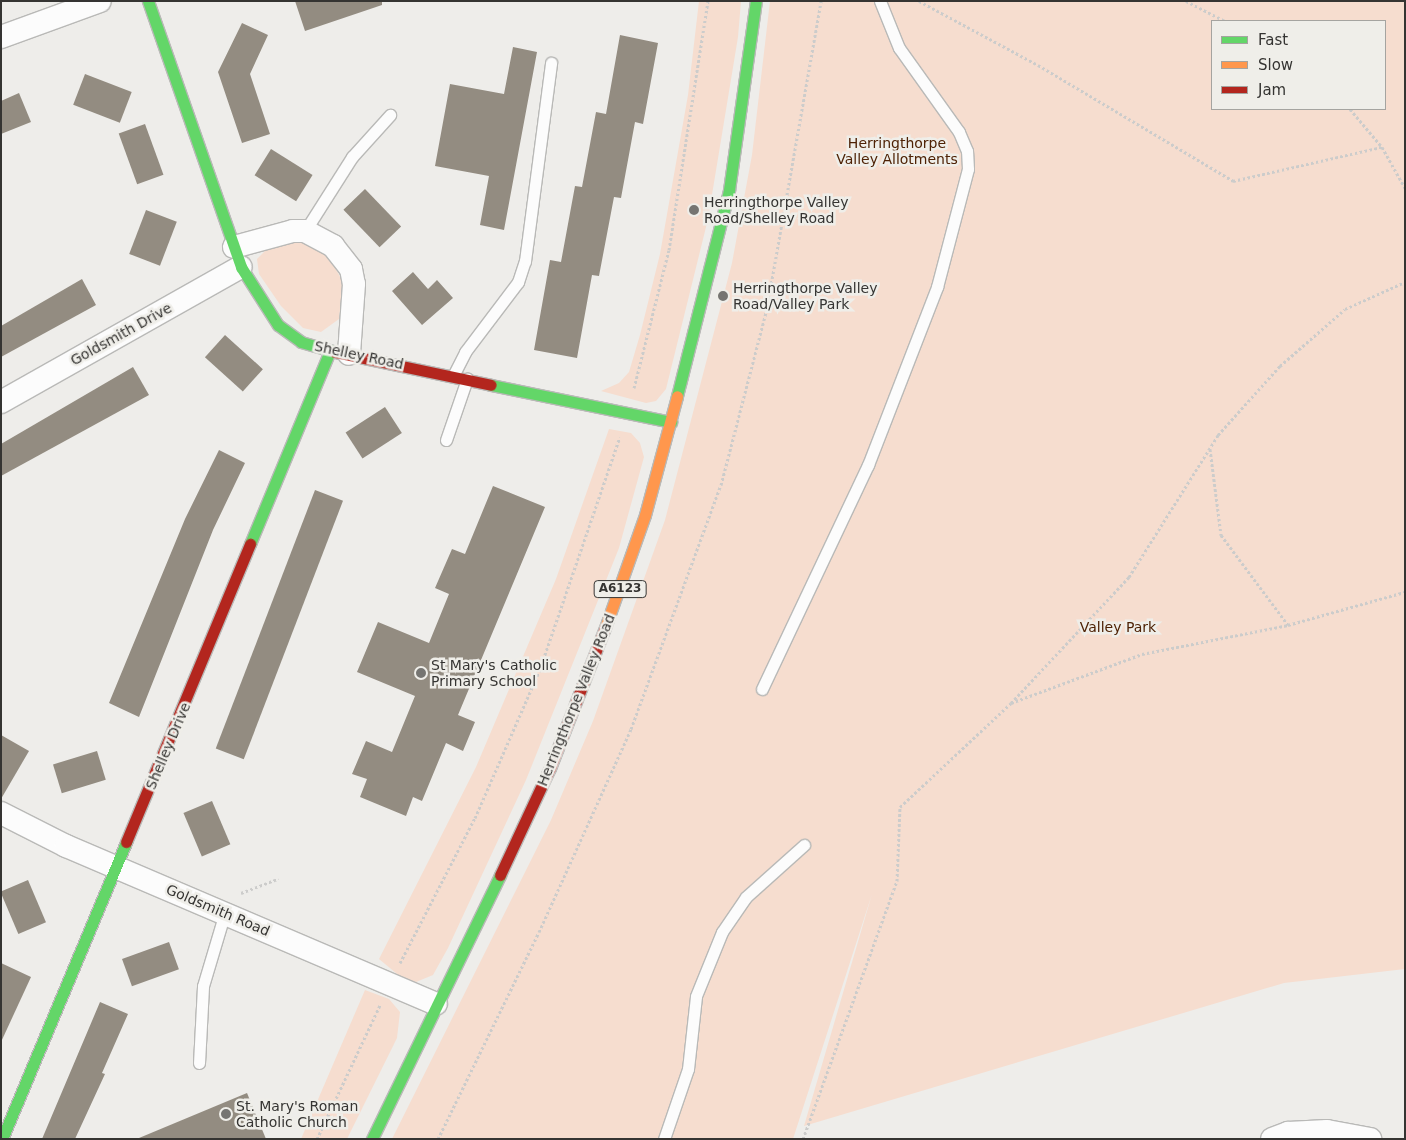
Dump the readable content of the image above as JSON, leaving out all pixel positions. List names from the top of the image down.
{
  "streets": {
    "street": [
      "Goldsmith Drive",
      "Shelley Road",
      "A6123",
      "Herringthorpe Valley Road",
      "Shelley Drive",
      "Goldsmith Road"
    ]
  },
  "crossings": [
    ["Goldsmith Drive", "Shelley Road"],
    ["Shelley Road", "Herringthorpe Valley Road"],
    ["Shelley Road", "Shelley Drive"],
    ["Herringthorpe Valley Road", "Goldsmith Road"],
    ["Shelley Drive", "Goldsmith Road"]
  ],
  "parks": ["Herringthorpe Valley Allotments", "Valley Park"],
  "places": [
    "Herringthorpe Valley Road/Shelley Road",
    "Herringthorpe Valley Road/Valley Park",
    "St Mary's Catholic Primary School",
    "St. Mary's Roman Catholic Church"
  ],
  "legend": ["Fast", "Slow", "Jam"]
}
